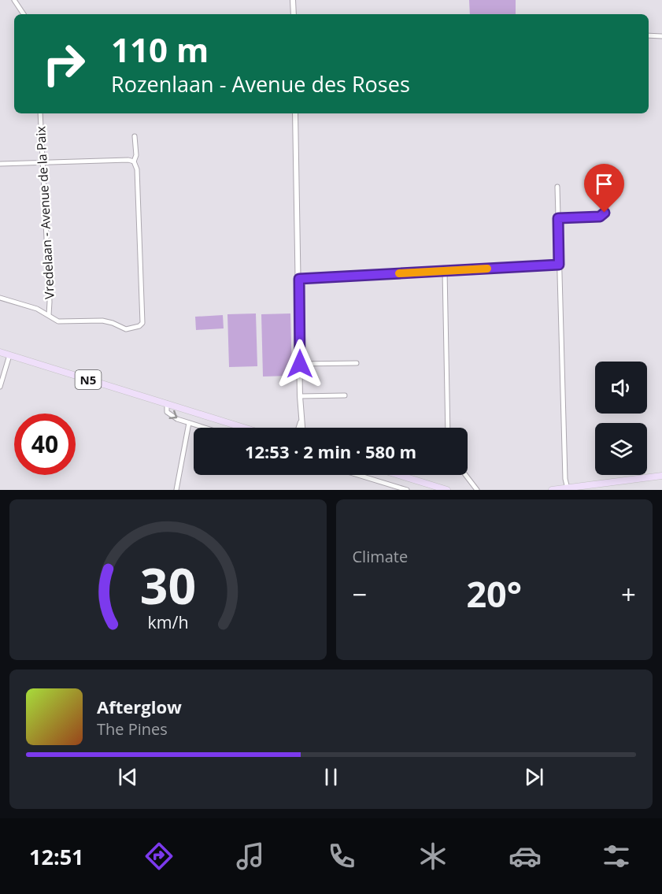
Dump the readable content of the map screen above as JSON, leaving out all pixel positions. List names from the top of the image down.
{
  "streets": {
    "main road": ["N5"],
    "street": ["Vredelaan - Avenue de la Paix"]
  },
  "page": {
    "turn": ["110 m", "Rozenlaan - Avenue des Roses"],
    "limit": "40",
    "trip": "12:53 · 2 min · 580 m",
    "tile": "Climate",
    "heat": ["−", "20°", "+"],
    "song": ["Afterglow", "The Pines"],
    "tabs": "12:51",
    "gauge": ["30", "km/h"]
  }
}
